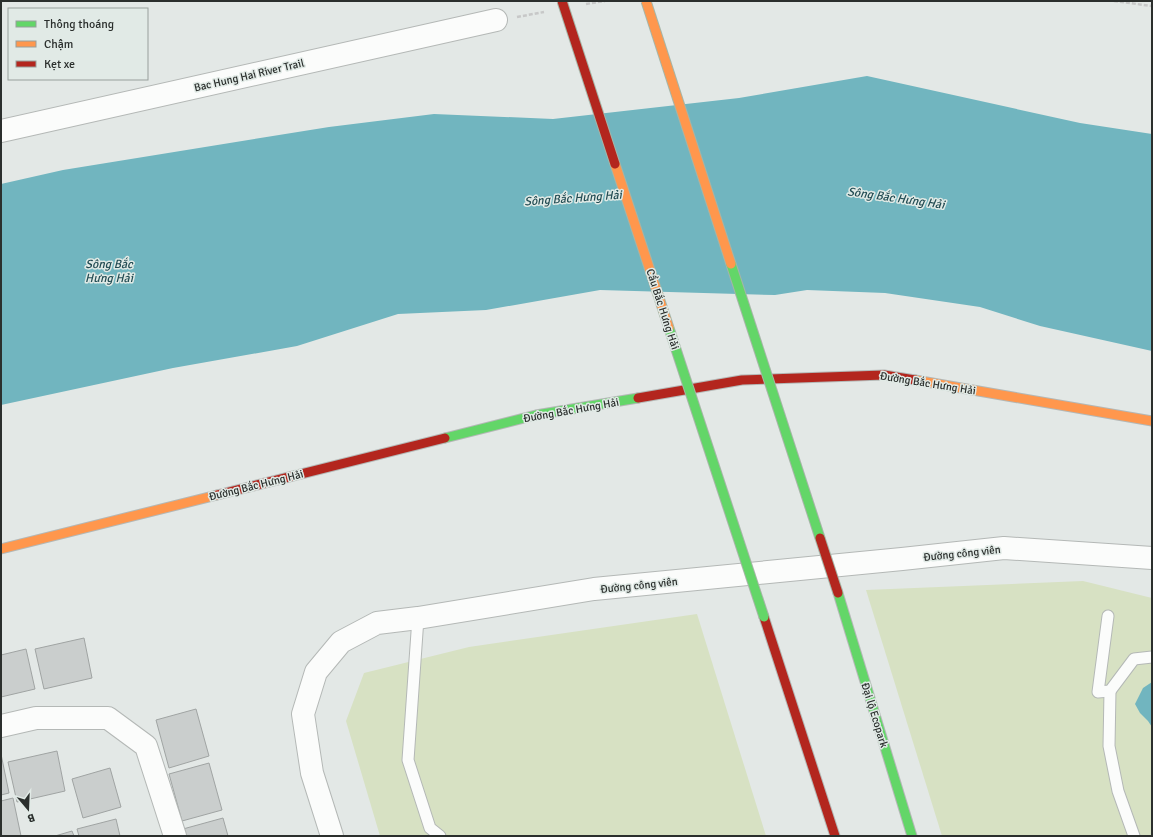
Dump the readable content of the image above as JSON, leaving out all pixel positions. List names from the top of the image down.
{
  "streets": {
    "main road": ["Cầu Bắc Hưng Hải", "Đường Bắc Hưng Hải", "Đại lộ Ecopark"],
    "street": ["Bac Hung Hai River Trail", "Đường công viên"]
  },
  "water": ["Sông Bắc Hưng Hải"],
  "legend": ["Thông thoáng", "Chậm", "Kẹt xe"],
  "north": "bottom"
}
